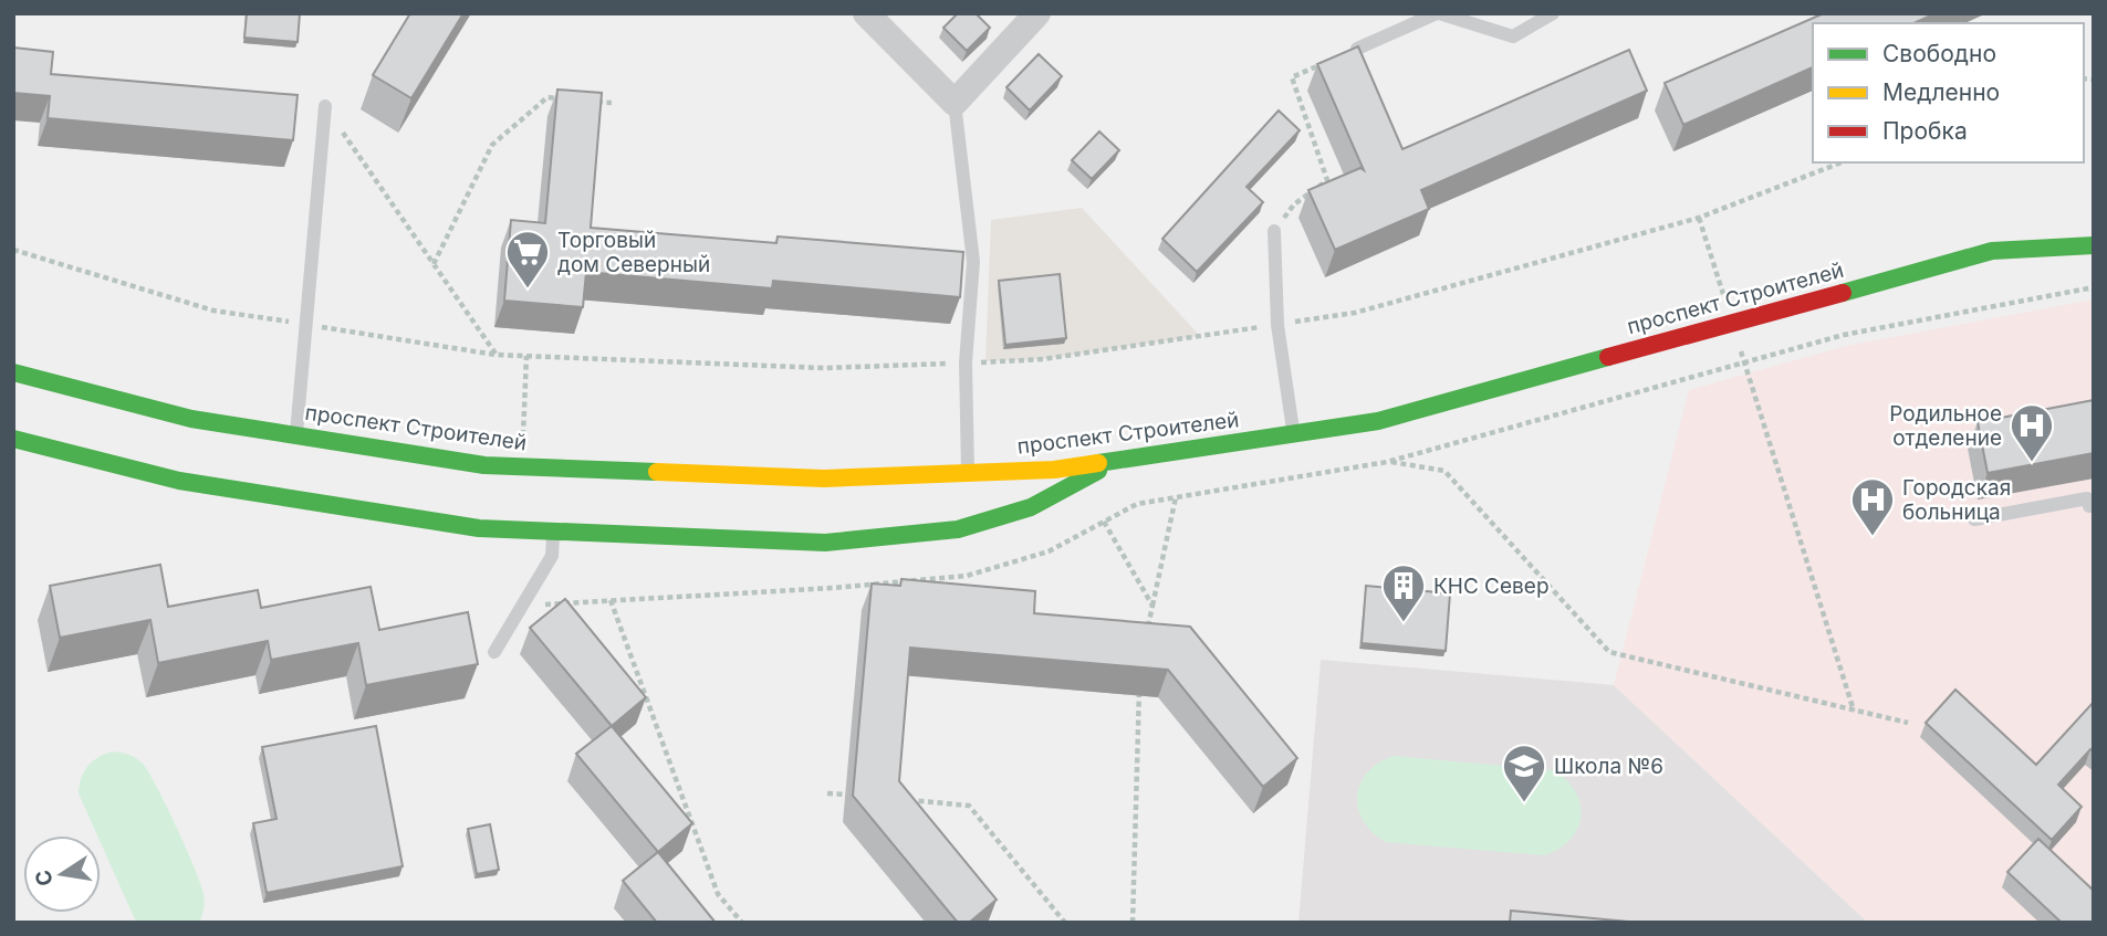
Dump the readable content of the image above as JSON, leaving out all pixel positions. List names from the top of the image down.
{
  "streets": {
    "street": ["проспект Строителей"]
  },
  "places": {
    "supermarket": ["Торговый дом Северный"],
    "hospital": ["Родильное отделение", "Городская больница"],
    "building": ["КНС Север"],
    "school or university": ["Школа №6"]
  },
  "legend": ["Свободно", "Медленно", "Пробка"],
  "north": "left"
}
